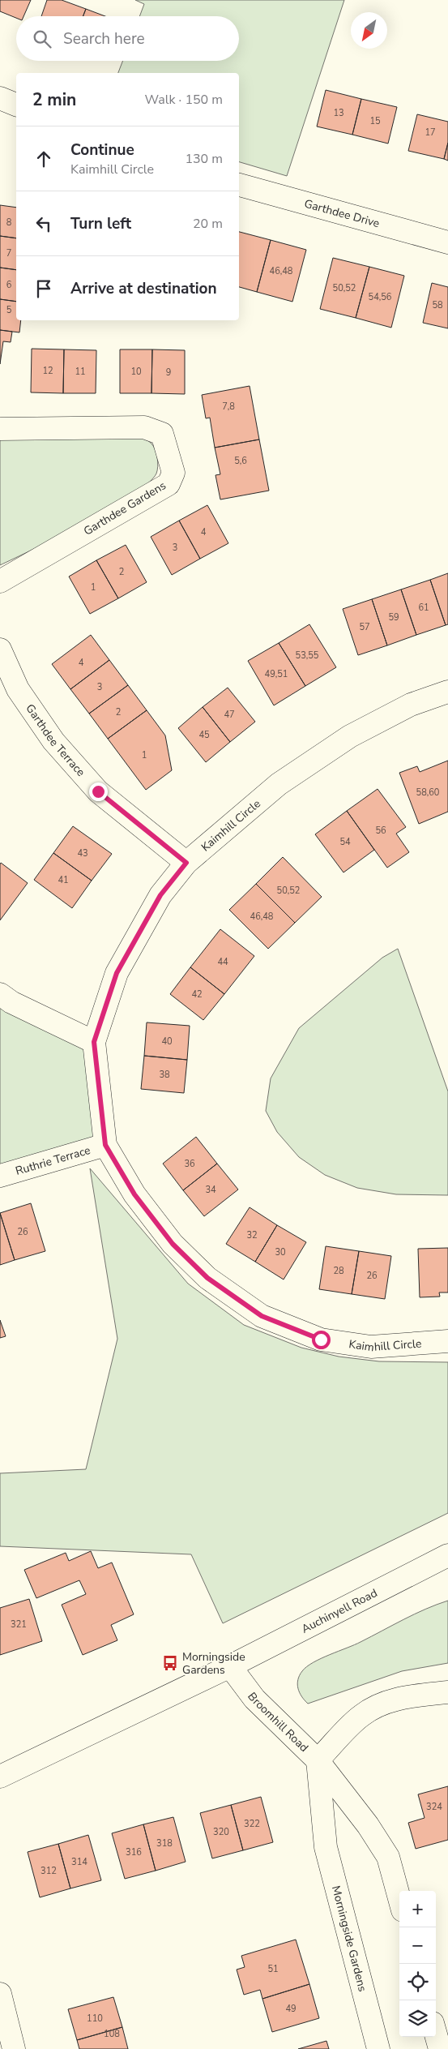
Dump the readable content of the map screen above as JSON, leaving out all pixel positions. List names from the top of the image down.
{
  "streets": {
    "street": [
      "Garthdee Drive",
      "Garthdee Gardens",
      "Garthdee Terrace",
      "Kaimhill Circle",
      "Ruthrie Terrace",
      "Auchinyell Road",
      "Broomhill Road",
      "Morningside Gardens"
    ]
  },
  "crossings": [
    ["Garthdee Terrace", "Kaimhill Circle"],
    ["Kaimhill Circle", "Ruthrie Terrace"],
    ["Auchinyell Road", "Broomhill Road"],
    ["Broomhill Road", "Morningside Gardens"]
  ],
  "places": {
    "bus stop": ["Morningside Gardens"]
  },
  "house_numbers": [
    "13",
    "15",
    "17",
    "8",
    "7",
    "46,48",
    "6",
    "50,52",
    "54,56",
    "58",
    "5",
    "12",
    "11",
    "10",
    "9",
    "7,8",
    "5,6",
    "4",
    "3",
    "2",
    "1",
    "61",
    "59",
    "57",
    "53,55",
    "4",
    "49,51",
    "3",
    "2",
    "47",
    "45",
    "1",
    "58,60",
    "56",
    "54",
    "43",
    "41",
    "50,52",
    "46,48",
    "44",
    "42",
    "40",
    "38",
    "36",
    "34",
    "26",
    "32",
    "30",
    "28",
    "26",
    "321",
    "324",
    "322",
    "320",
    "318",
    "316",
    "314",
    "312",
    "51",
    "49",
    "110",
    "108"
  ],
  "north": "bottom left",
  "page": {
    "search": "Search here",
    "heading": ["2 min", "Walk · 150 m"],
    "list": [
      ["Continue", "Kaimhill Circle", "130 m"],
      ["Turn left", "20 m"],
      "Arrive at destination"
    ],
    "map_buttons": ["+", "−"]
  }
}
